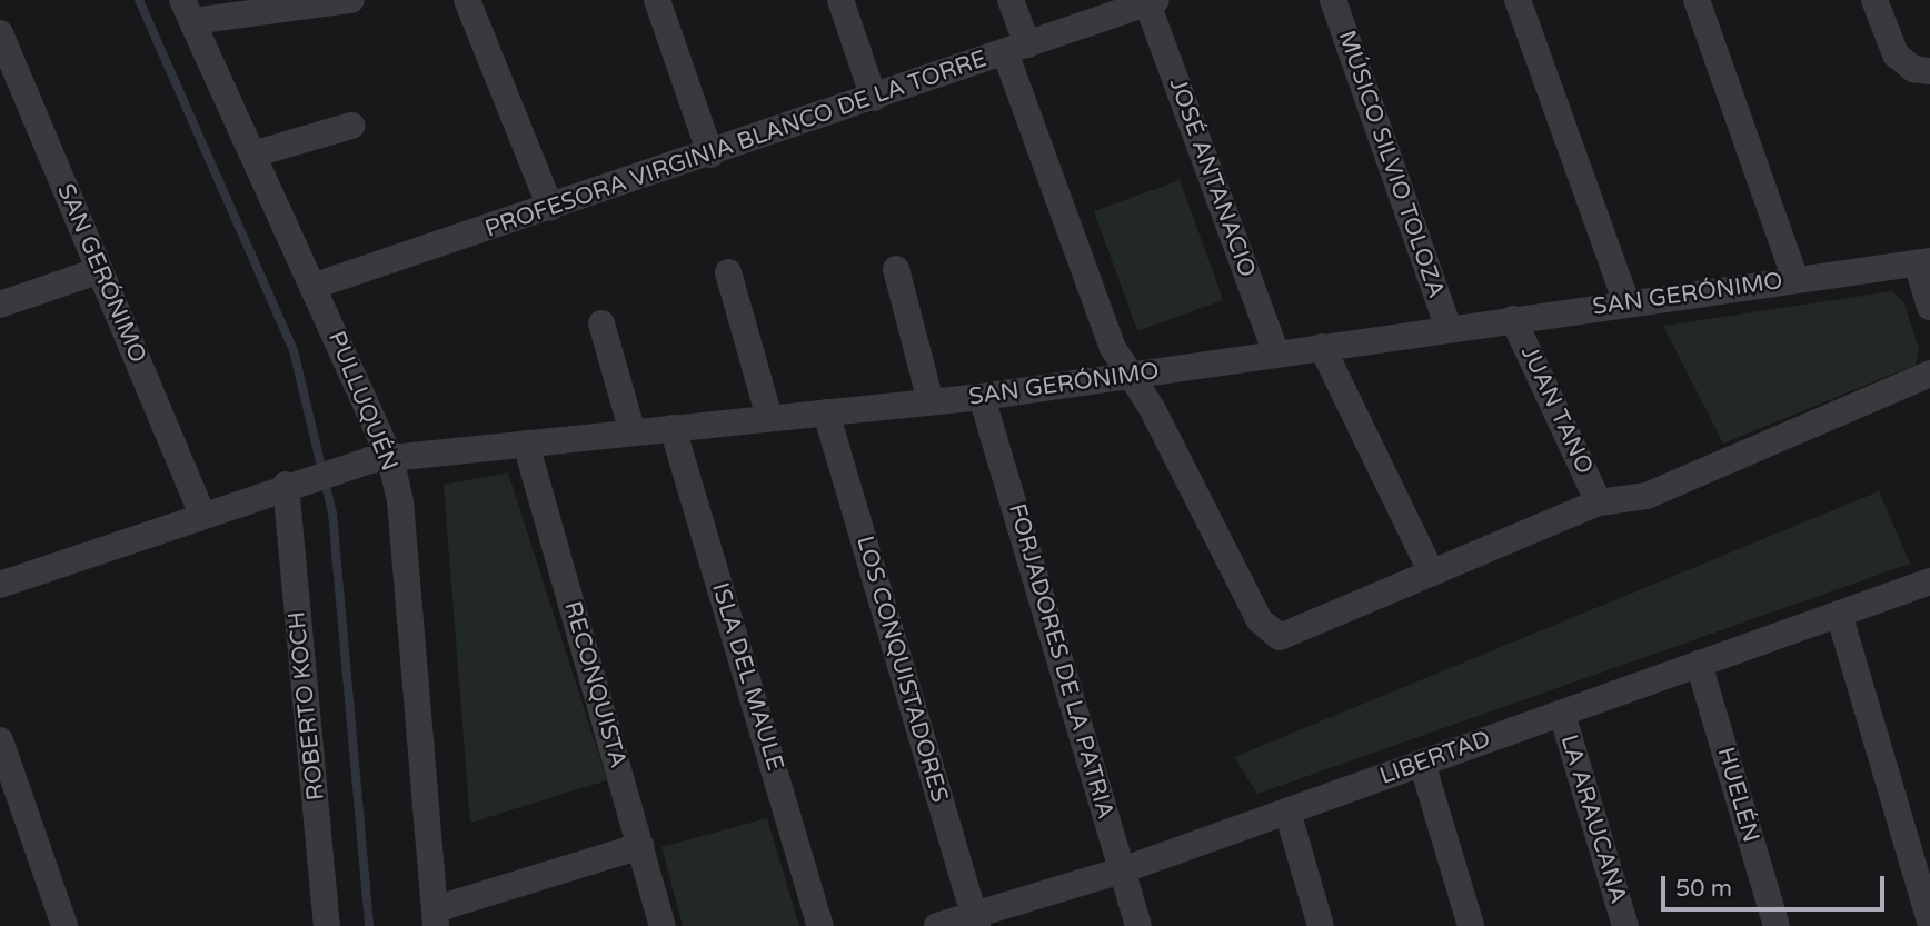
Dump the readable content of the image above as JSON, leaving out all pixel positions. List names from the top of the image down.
{
  "streets": {
    "street": [
      "PROFESORA VIRGINIA BLANCO DE LA TORRE",
      "MÚSICO SILVIO TOLOZA",
      "JOSÉ ANTANACIO",
      "SAN GERÓNIMO",
      "PULLUQUÉN",
      "JUAN TANO",
      "FORJADORES DE LA PATRIA",
      "LOS CONQUISTADORES",
      "ISLA DEL MAULE",
      "RECONQUISTA",
      "ROBERTO KOCH",
      "LIBERTAD",
      "HUELÉN",
      "LA ARAUCANA"
    ]
  },
  "crossings": [
    ["PROFESORA VIRGINIA BLANCO DE LA TORRE", "JOSÉ ANTANACIO"],
    ["PROFESORA VIRGINIA BLANCO DE LA TORRE", "PULLUQUÉN"],
    ["MÚSICO SILVIO TOLOZA", "SAN GERÓNIMO"],
    ["JOSÉ ANTANACIO", "SAN GERÓNIMO"],
    ["SAN GERÓNIMO", "PULLUQUÉN"],
    ["SAN GERÓNIMO", "JUAN TANO"],
    ["SAN GERÓNIMO", "FORJADORES DE LA PATRIA"],
    ["SAN GERÓNIMO", "LOS CONQUISTADORES"],
    ["SAN GERÓNIMO", "ISLA DEL MAULE"],
    ["SAN GERÓNIMO", "RECONQUISTA"],
    ["SAN GERÓNIMO", "ROBERTO KOCH"],
    ["FORJADORES DE LA PATRIA", "LIBERTAD"],
    ["LOS CONQUISTADORES", "LIBERTAD"],
    ["LIBERTAD", "HUELÉN"],
    ["LIBERTAD", "LA ARAUCANA"]
  ],
  "scale_bar": "50 m"
}
